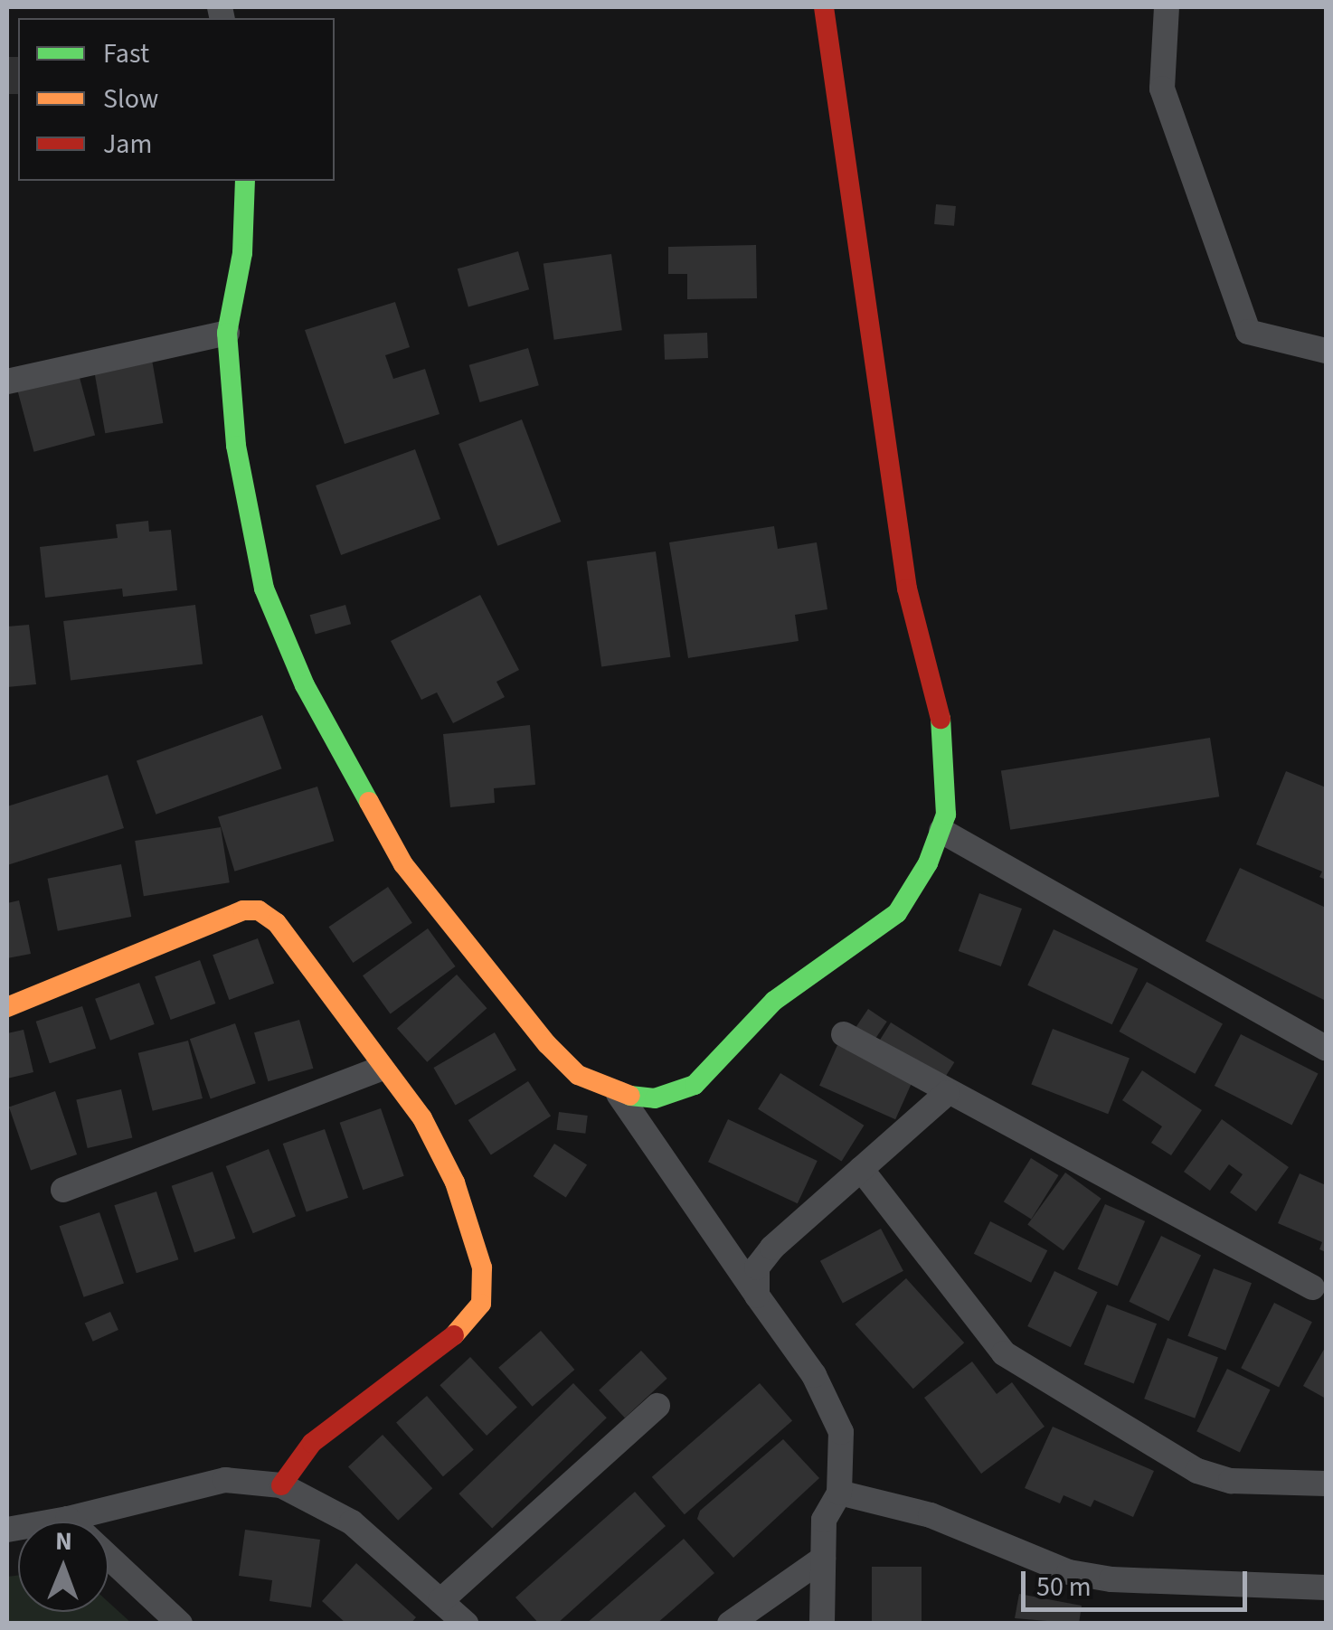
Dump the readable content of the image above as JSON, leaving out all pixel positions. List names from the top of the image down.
{
  "legend": ["Fast", "Slow", "Jam"],
  "scale_bar": "50 m",
  "north": "top"
}
